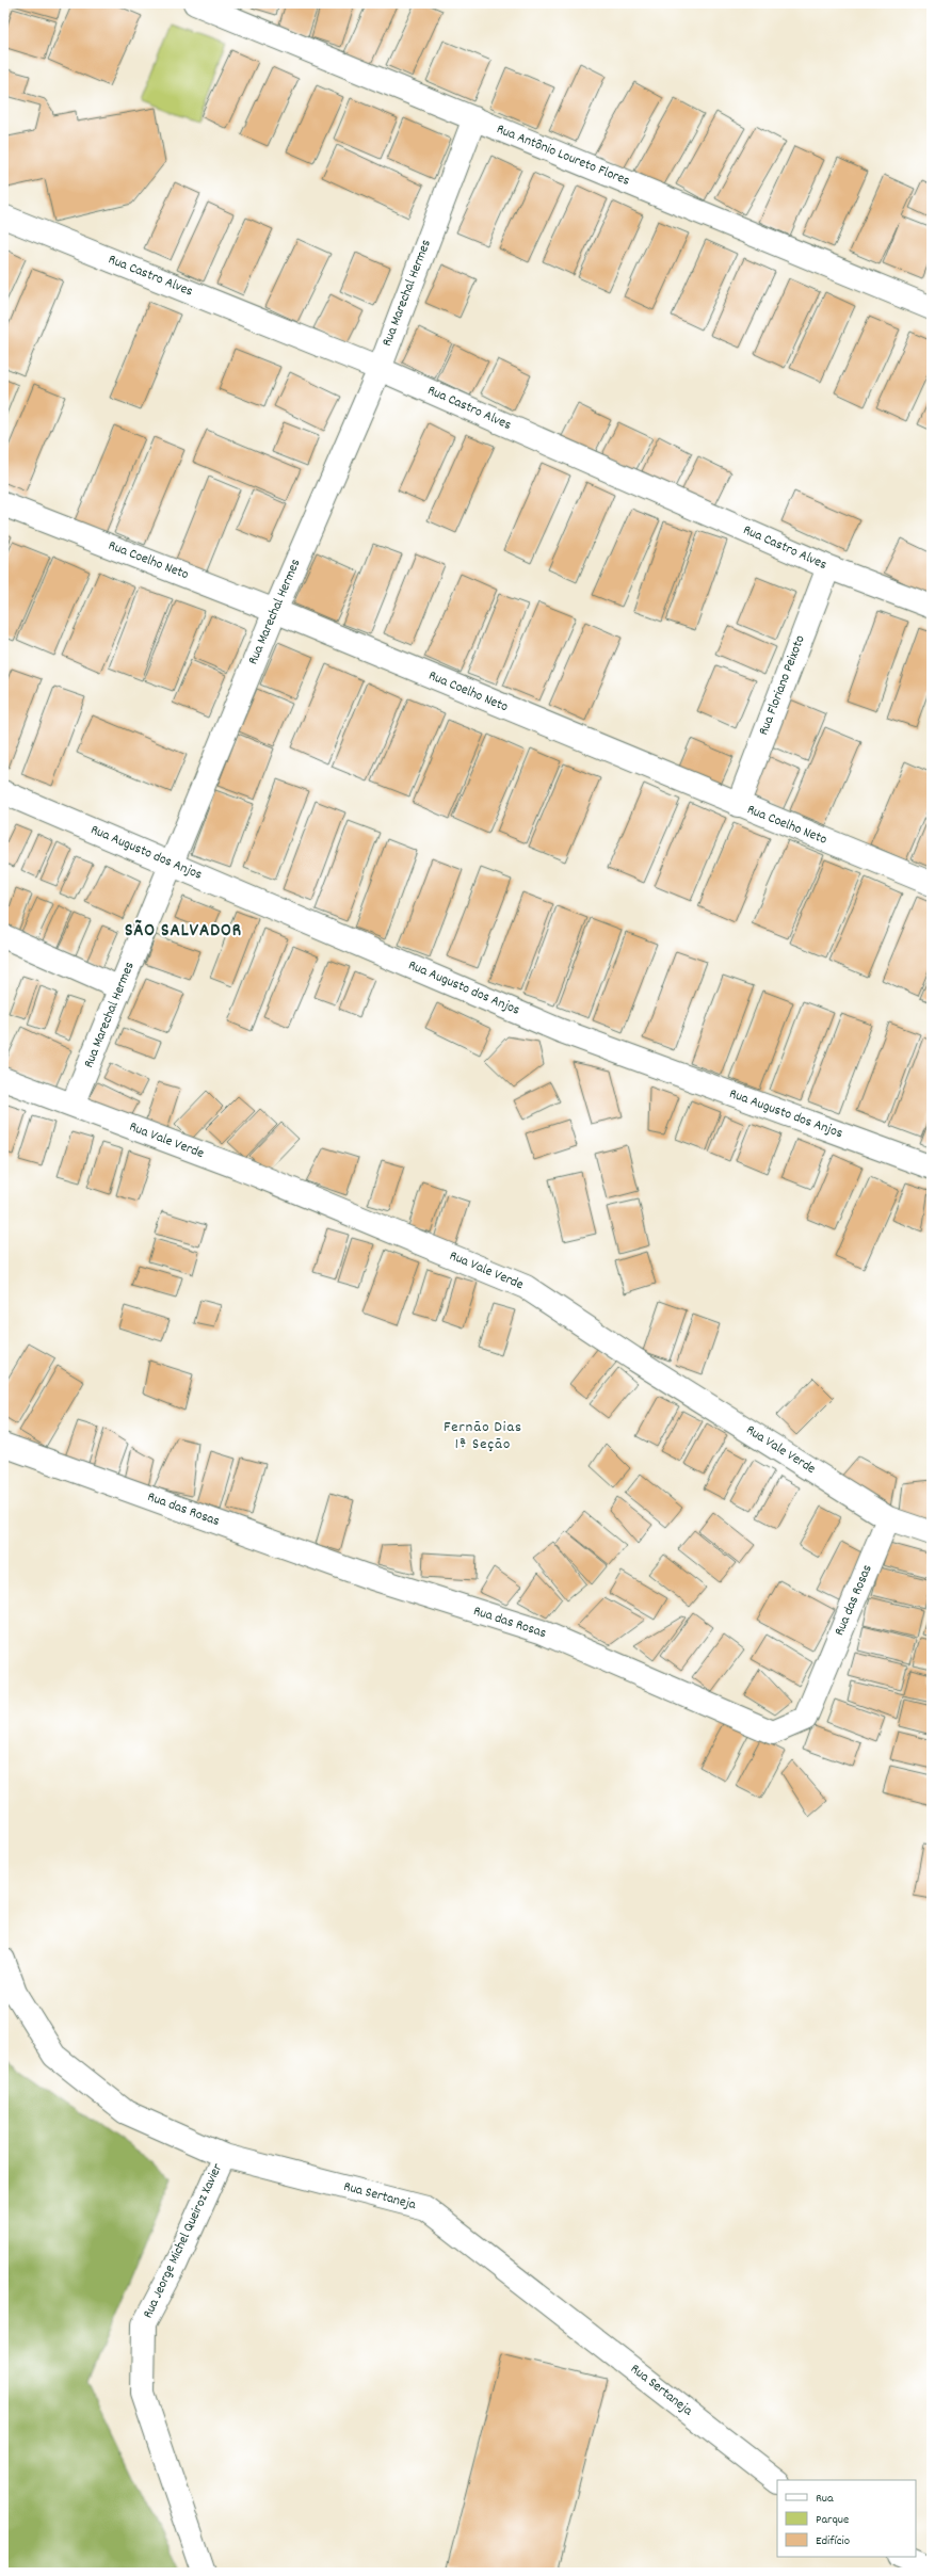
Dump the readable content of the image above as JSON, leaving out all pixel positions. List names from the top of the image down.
{
  "streets": {
    "street": [
      "Rua Antônio Loureto Flores",
      "Rua Castro Alves",
      "Rua Marechal Hermes",
      "Rua Coelho Neto",
      "Rua Floriano Peixoto",
      "Rua Augusto dos Anjos",
      "Rua Vale Verde",
      "Rua das Rosas",
      "Rua Sertaneja",
      "Rua Jeorge Michel Queiroz Xavier"
    ]
  },
  "crossings": [
    ["Rua Antônio Loureto Flores", "Rua Marechal Hermes"],
    ["Rua Castro Alves", "Rua Marechal Hermes"],
    ["Rua Castro Alves", "Rua Floriano Peixoto"],
    ["Rua Marechal Hermes", "Rua Coelho Neto"],
    ["Rua Marechal Hermes", "Rua Augusto dos Anjos"],
    ["Rua Marechal Hermes", "Rua Vale Verde"],
    ["Rua Coelho Neto", "Rua Floriano Peixoto"],
    ["Rua Vale Verde", "Rua das Rosas"],
    ["Rua Sertaneja", "Rua Jeorge Michel Queiroz Xavier"]
  ],
  "districts": ["SÃO SALVADOR", "Fernão Dias 1ª Seção"],
  "legend": ["Rua", "Parque", "Edifício"]
}
